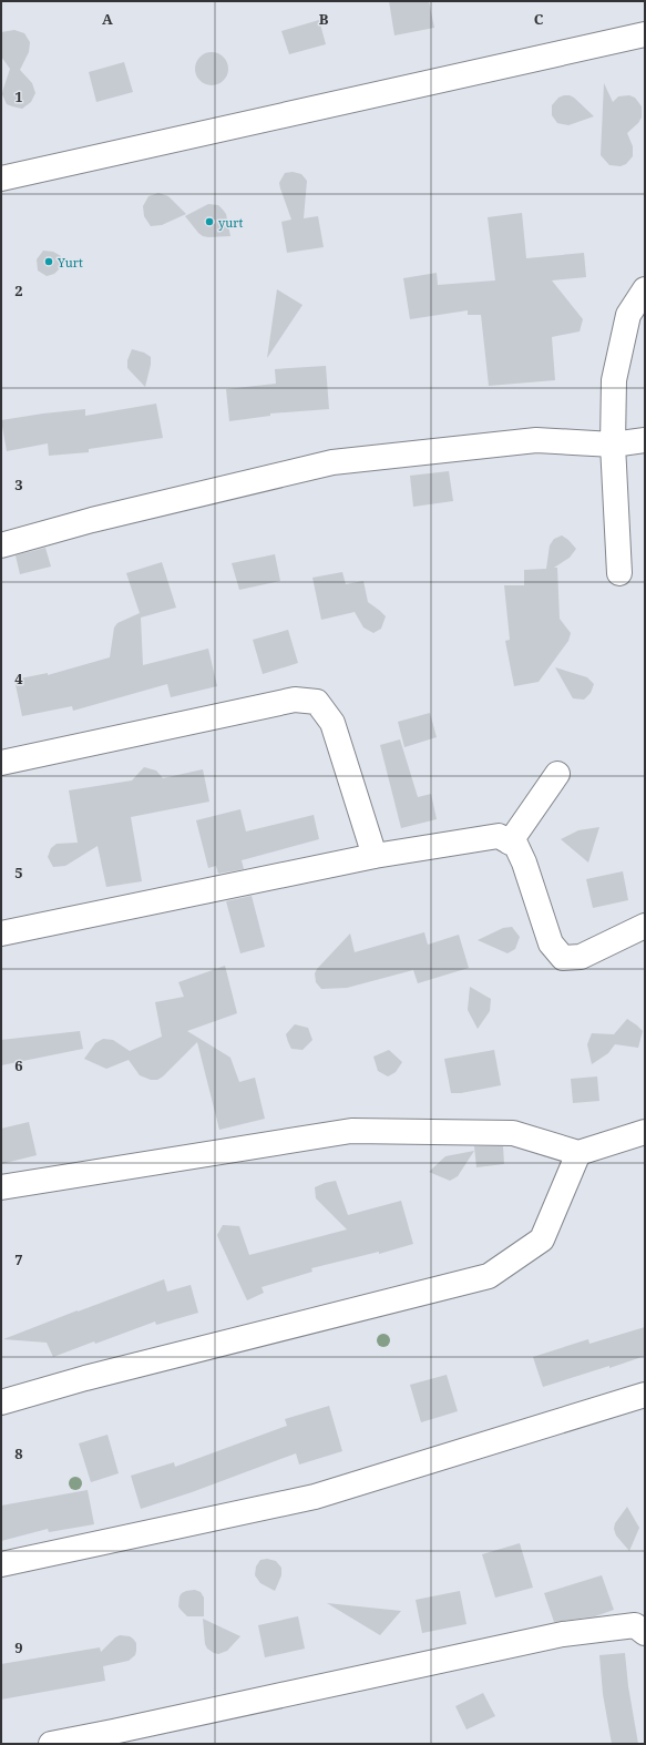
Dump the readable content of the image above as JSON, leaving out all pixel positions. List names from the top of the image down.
{
  "places": ["yurt", "Yurt"],
  "grid": {
    "columns": ["A", "B", "C"],
    "rows": [
      "1",
      "2",
      "3",
      "4",
      "5",
      "6",
      "7",
      "8",
      "9"
    ]
  }
}
